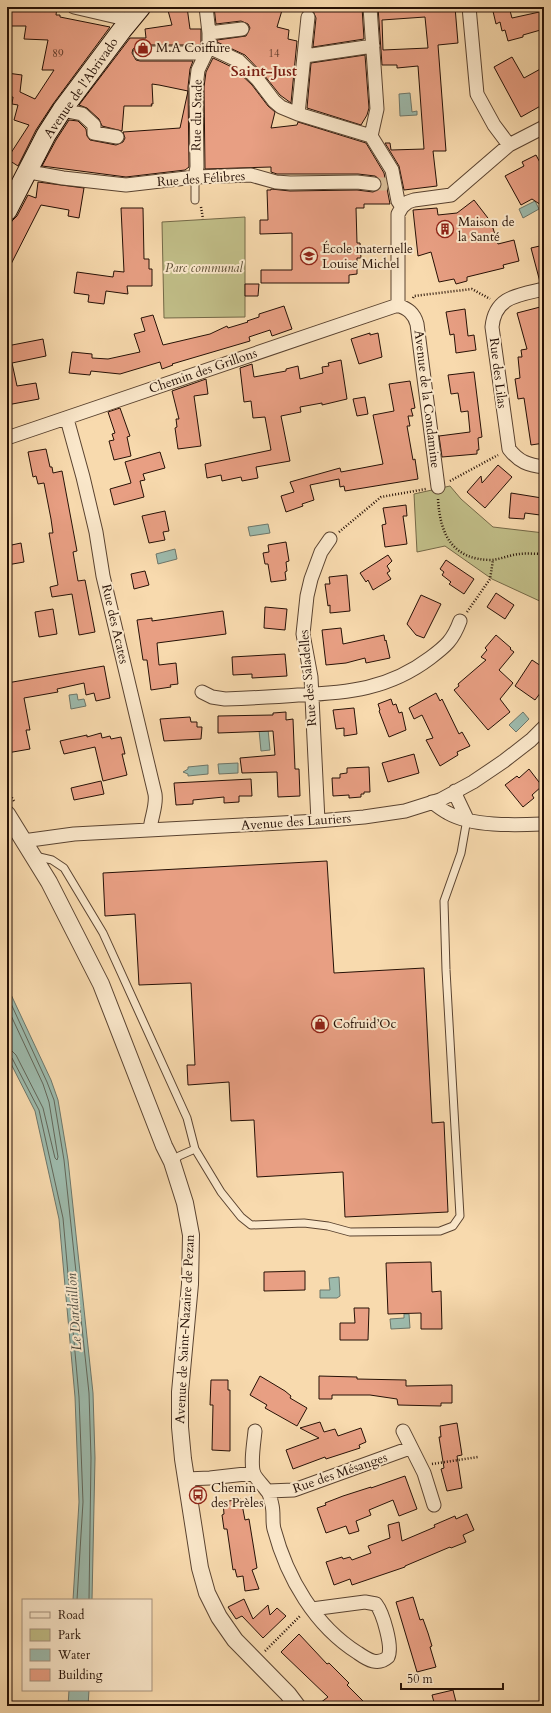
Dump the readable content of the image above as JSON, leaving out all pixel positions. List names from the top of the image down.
{
  "streets": {
    "main road": ["Avenue de l'Abrivado"],
    "street": [
      "Rue du Stade",
      "Rue des Félibres",
      "Chemin des Grillons",
      "Rue des Lilas",
      "Avenue de la Condamine",
      "Rue des Acates",
      "Rue des Saladelles",
      "Avenue des Lauriers",
      "Avenue de Saint-Nazaire de Pezan",
      "Rue des Mésanges"
    ]
  },
  "crossings": [
    ["Avenue de l'Abrivado", "Rue des Félibres"],
    ["Rue du Stade", "Rue des Félibres"],
    ["Chemin des Grillons", "Avenue de la Condamine"],
    ["Chemin des Grillons", "Rue des Acates"],
    ["Rue des Acates", "Avenue des Lauriers"],
    ["Rue des Saladelles", "Avenue des Lauriers"],
    ["Avenue des Lauriers", "Avenue de Saint-Nazaire de Pezan"]
  ],
  "districts": ["Saint-Just"],
  "water": ["Le Dardaillon"],
  "parks": ["Parc communal"],
  "places": {
    "shop": ["M.A Coiffure", "Cofruid’Oc"],
    "building": ["Maison de la Santé"],
    "school or university": ["École maternelle Louise Michel"],
    "bus stop": ["Chemin des Prèles"]
  },
  "house_numbers": ["89", "14"],
  "legend": [
    "Road",
    "Park",
    "Water",
    "Building"
  ],
  "scale_bar": "50 m"
}
